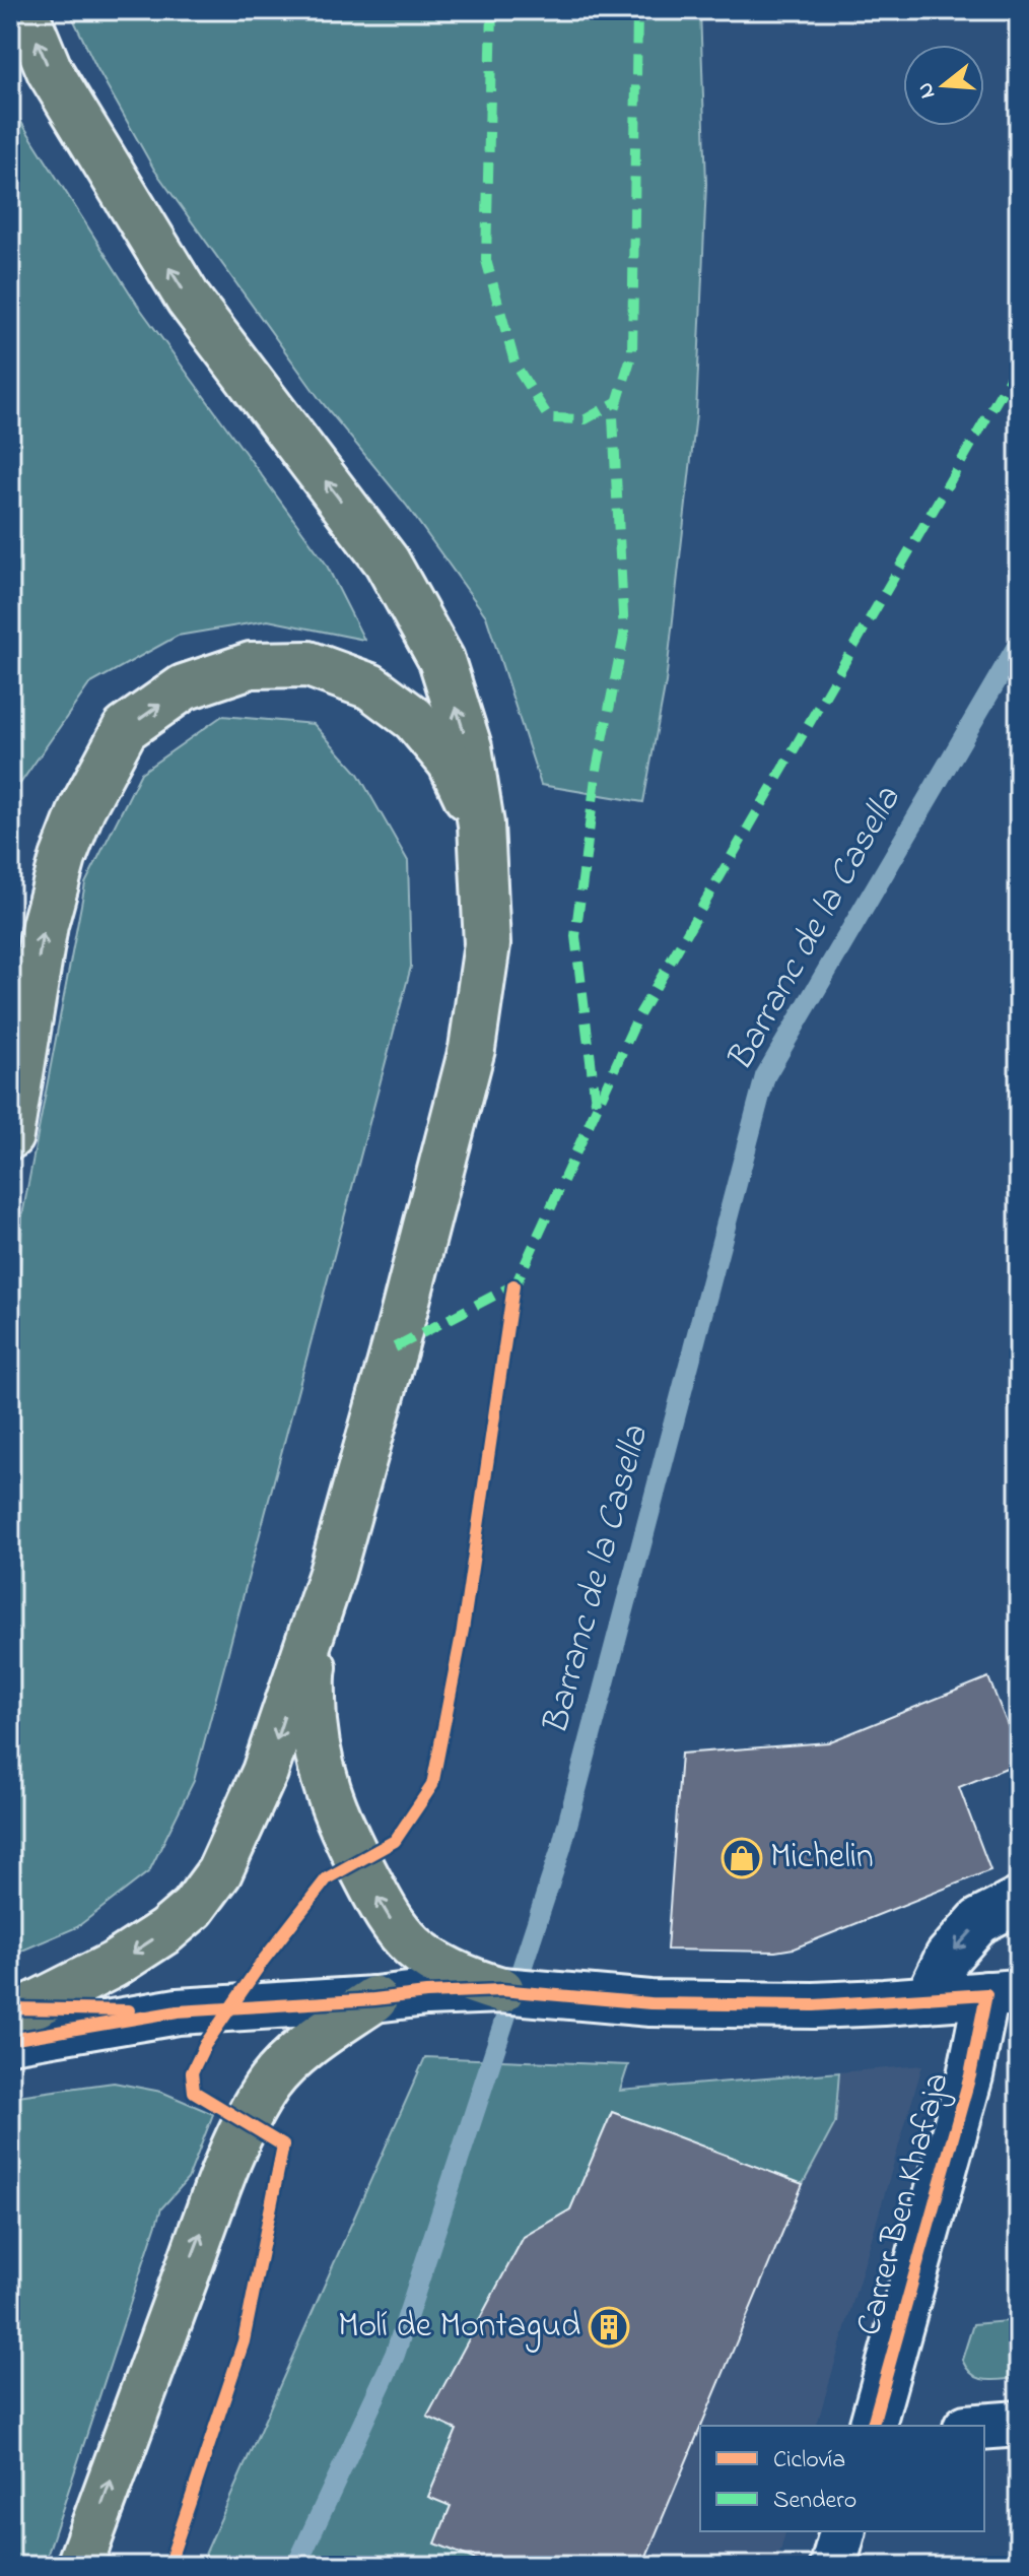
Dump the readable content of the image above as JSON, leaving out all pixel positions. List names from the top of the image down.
{
  "streets": {
    "main road": ["Carrer Ben Khafaja"]
  },
  "water": ["Barranc de la Casella"],
  "places": {
    "shop": ["Michelin"],
    "building": ["Molí de Montagud"]
  },
  "legend": ["Ciclovía", "Sendero"],
  "north": "left"
}
